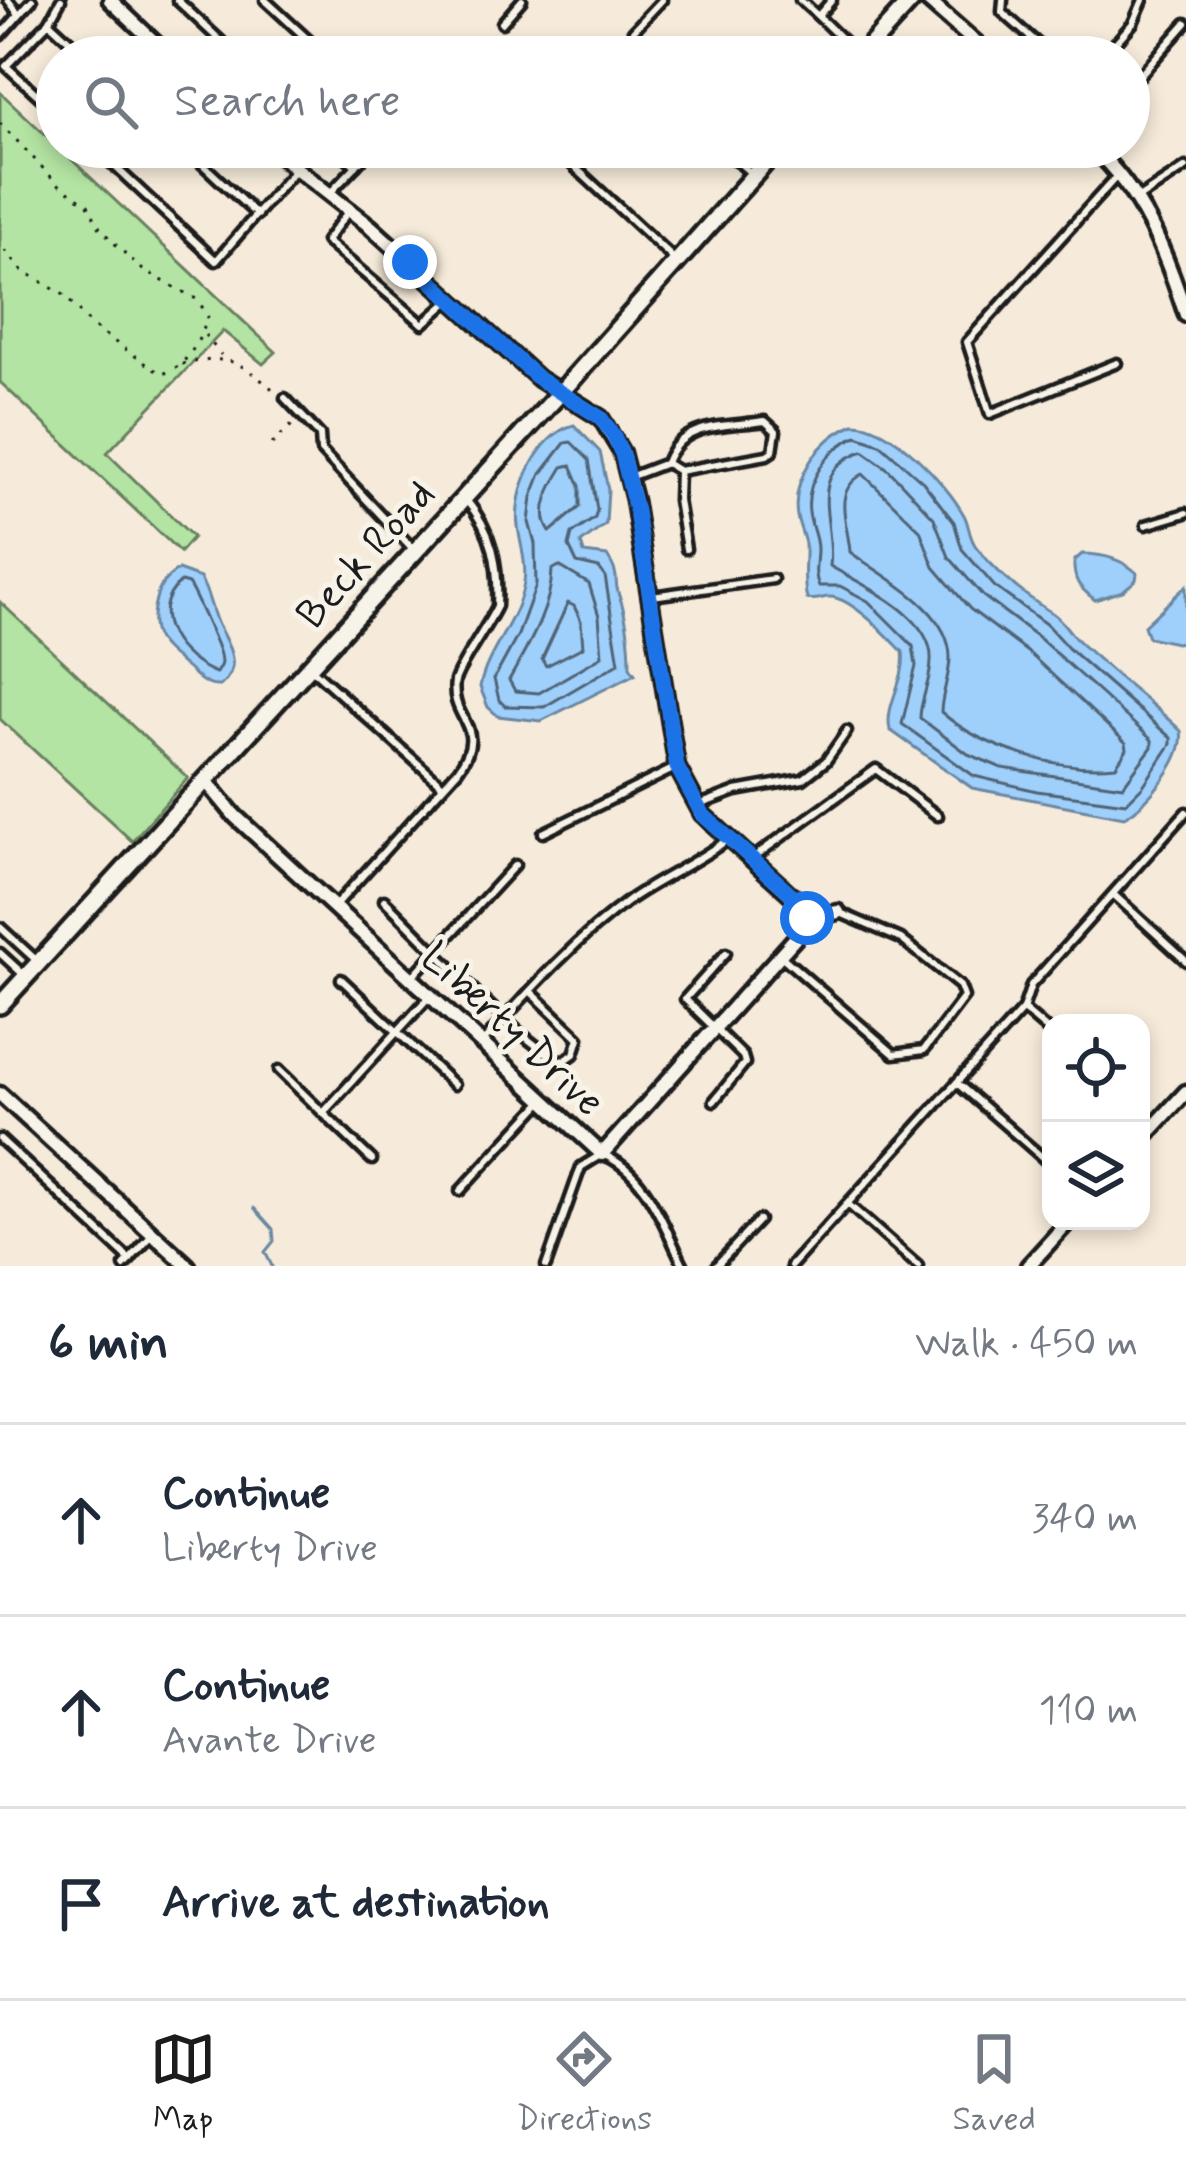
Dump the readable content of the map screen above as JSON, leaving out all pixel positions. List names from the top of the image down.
{
  "streets": {
    "street": ["Beck Road", "Liberty Drive"]
  },
  "crossings": [
    ["Beck Road", "Liberty Drive"]
  ],
  "page": {
    "search": "Search here",
    "heading": ["6 min", "Walk · 450 m"],
    "list": [
      ["Continue", "Liberty Drive", "340 m"],
      ["Continue", "Avante Drive", "110 m"],
      "Arrive at destination"
    ],
    "nav": ["Map", "Directions", "Saved"]
  }
}
